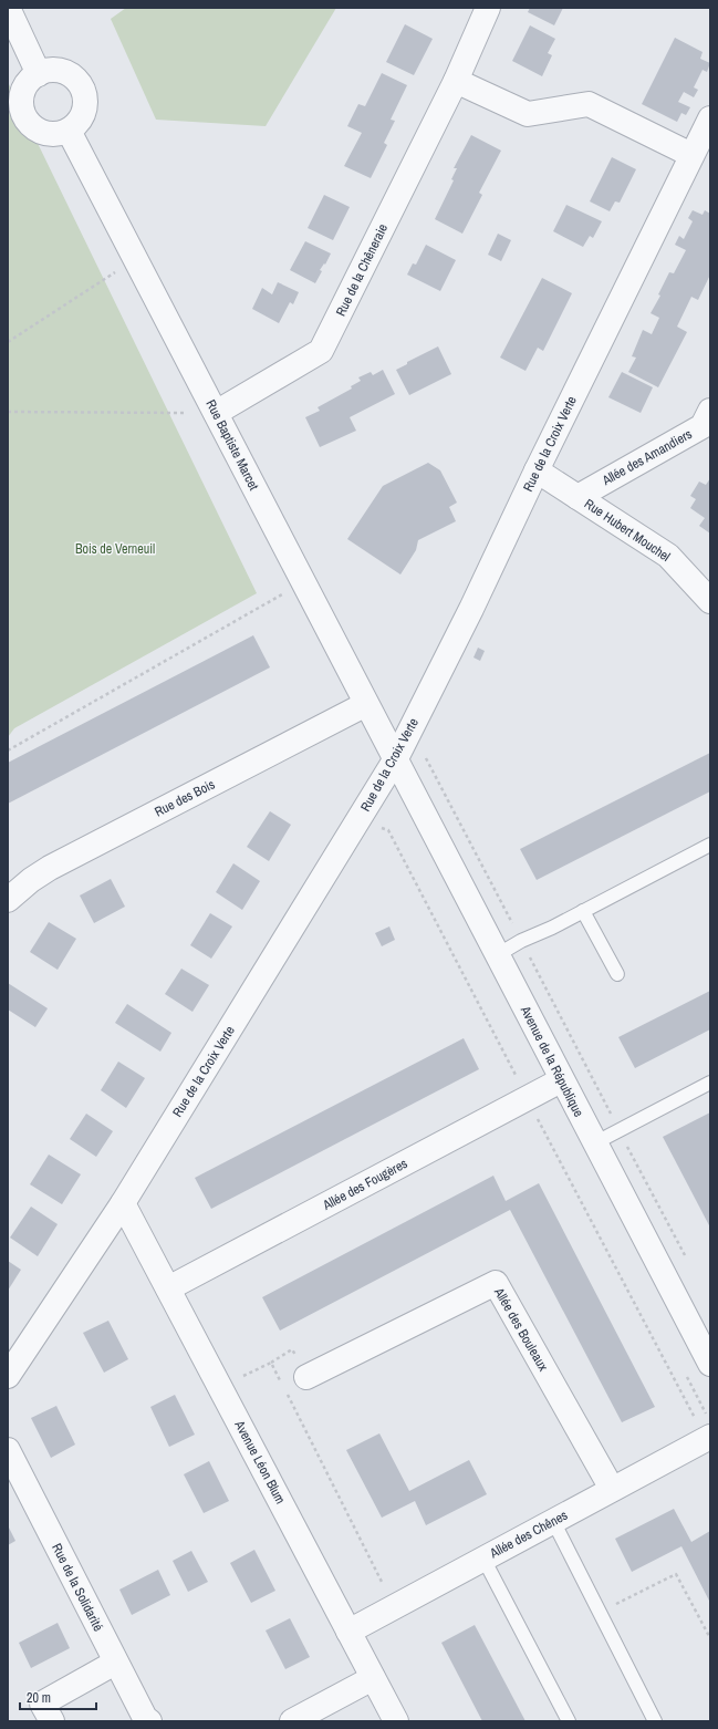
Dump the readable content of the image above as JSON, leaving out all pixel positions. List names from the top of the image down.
{
  "streets": {
    "street": [
      "Rue de la Chêneraie",
      "Rue de la Croix Verte",
      "Rue Baptiste Marcet",
      "Allée des Amandiers",
      "Rue Hubert Mouchel",
      "Rue des Bois",
      "Avenue de la République",
      "Allée des Fougères",
      "Allée des Bouleaux",
      "Avenue Léon Blum",
      "Allée des Chênes",
      "Rue de la Solidarité"
    ]
  },
  "crossings": [
    ["Rue de la Chêneraie", "Rue Baptiste Marcet"],
    ["Rue de la Croix Verte", "Rue Baptiste Marcet"],
    ["Rue de la Croix Verte", "Rue Hubert Mouchel"],
    ["Rue de la Croix Verte", "Avenue de la République"],
    ["Rue de la Croix Verte", "Avenue Léon Blum"],
    ["Rue Baptiste Marcet", "Rue des Bois"],
    ["Rue Baptiste Marcet", "Avenue de la République"],
    ["Allée des Amandiers", "Rue Hubert Mouchel"],
    ["Avenue de la République", "Allée des Fougères"],
    ["Allée des Fougères", "Avenue Léon Blum"],
    ["Allée des Bouleaux", "Allée des Chênes"],
    ["Avenue Léon Blum", "Allée des Chênes"]
  ],
  "parks": ["Bois de Verneuil"],
  "scale_bar": "20 m"
}
